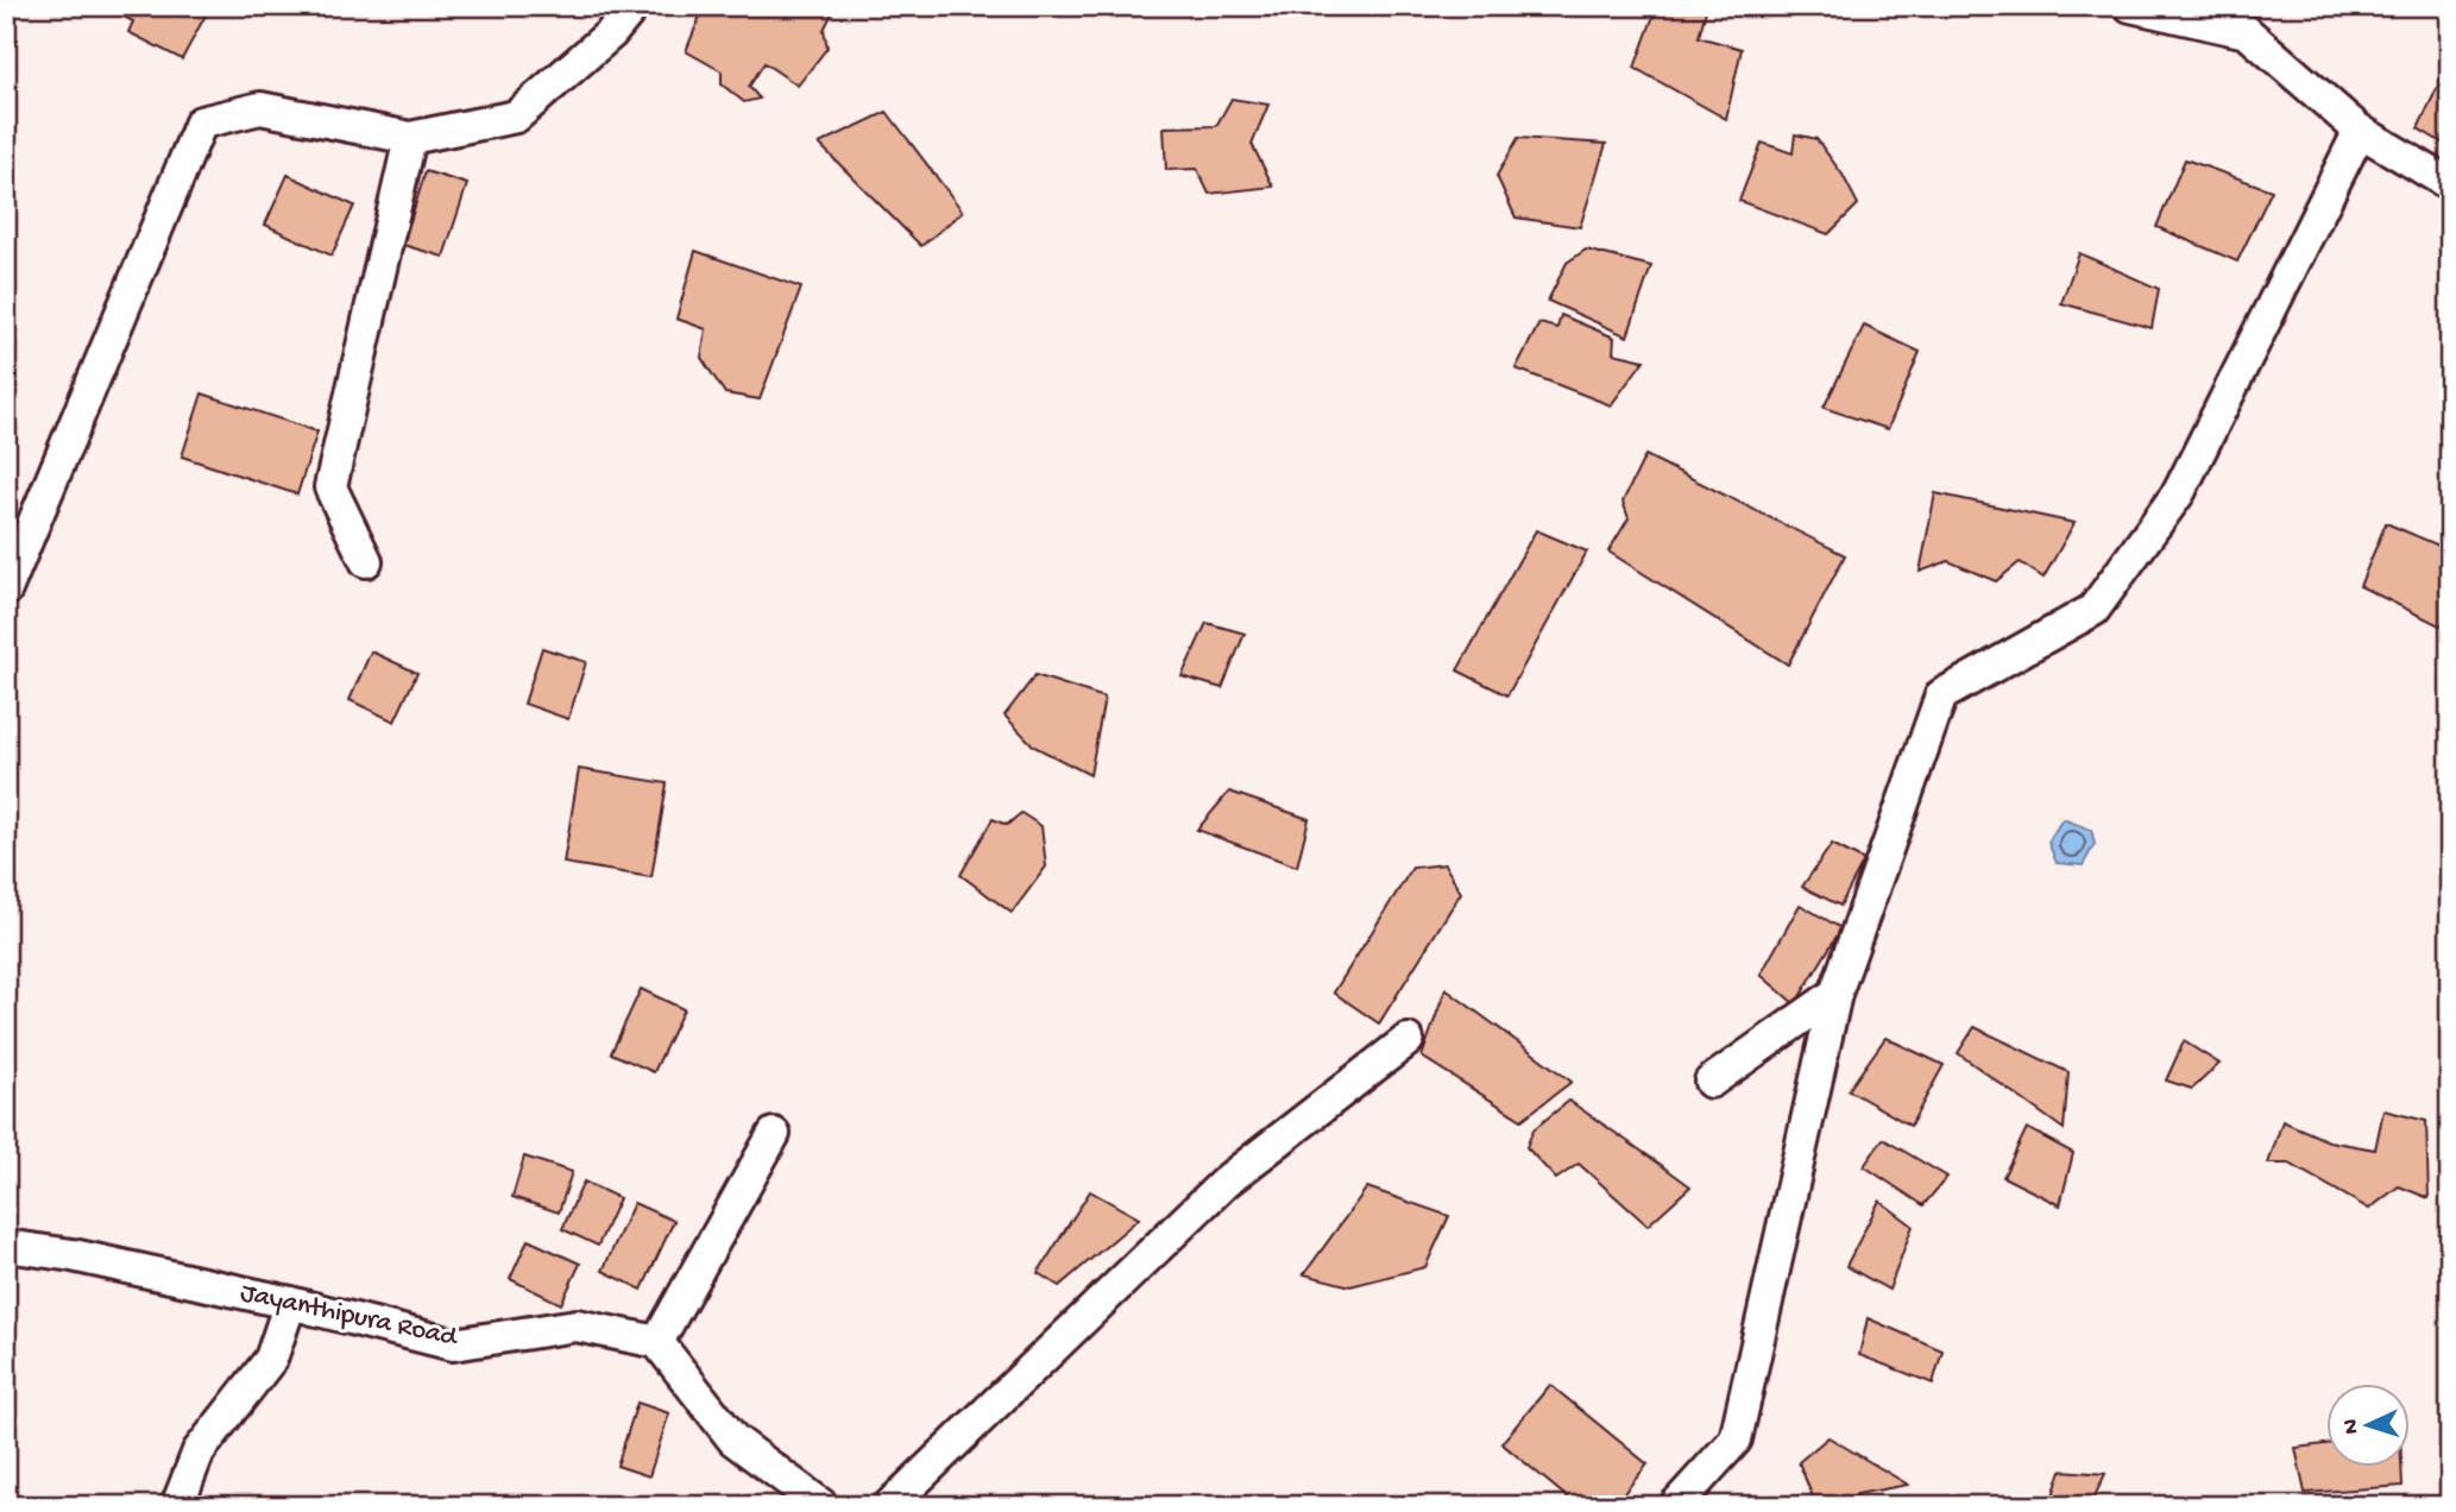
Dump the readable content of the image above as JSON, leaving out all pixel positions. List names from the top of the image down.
{
  "streets": {
    "street": ["Jayanthipura Road"]
  },
  "north": "left"
}
